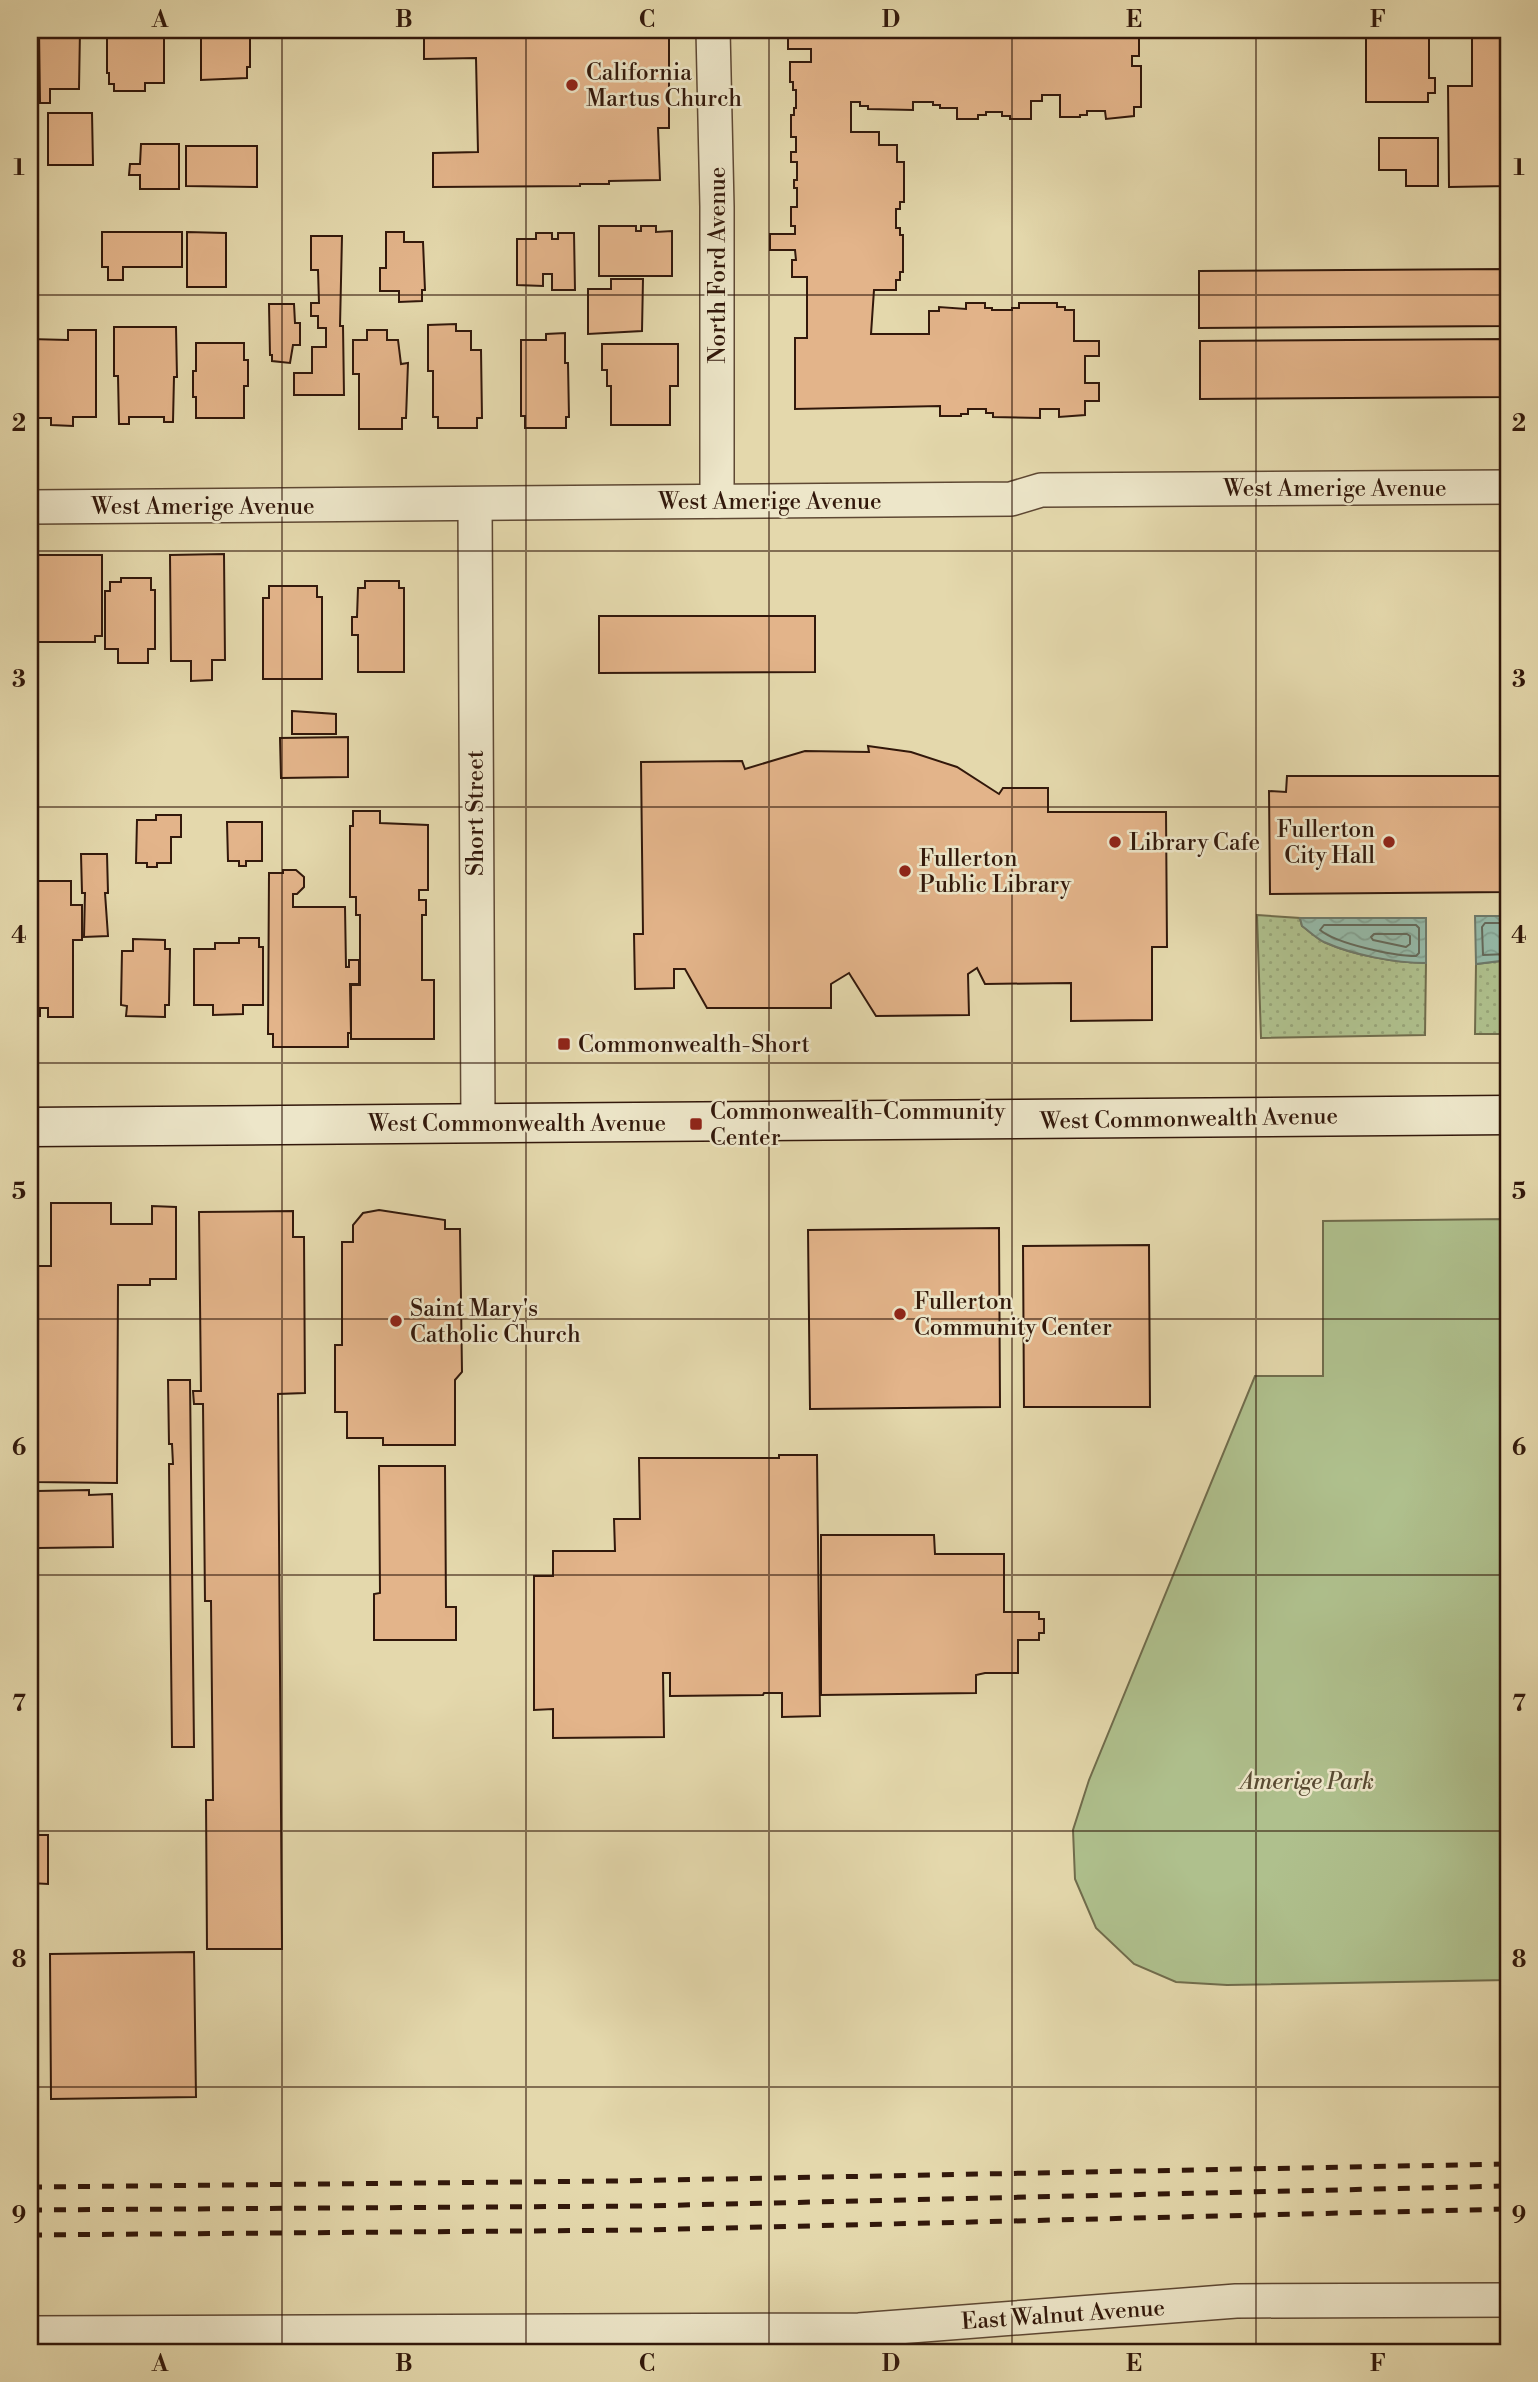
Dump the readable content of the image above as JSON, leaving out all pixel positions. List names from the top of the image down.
{
  "streets": {
    "main road": ["West Commonwealth Avenue"],
    "street": [
      "North Ford Avenue",
      "West Amerige Avenue",
      "Short Street",
      "East Walnut Avenue"
    ]
  },
  "crossings": [
    ["North Ford Avenue", "West Amerige Avenue"],
    ["West Amerige Avenue", "Short Street"],
    ["Short Street", "West Commonwealth Avenue"]
  ],
  "parks": ["Amerige Park"],
  "places": {
    "other": [
      "California Martus Church",
      "Library Cafe",
      "Fullerton City Hall",
      "Fullerton Public Library",
      "Fullerton Community Center",
      "Saint Mary's Catholic Church"
    ],
    "transit": ["Commonwealth-Short", "Commonwealth-Community Center"]
  },
  "grid": {
    "columns": [
      "A",
      "B",
      "C",
      "D",
      "E",
      "F"
    ],
    "rows": [
      "1",
      "2",
      "3",
      "4",
      "5",
      "6",
      "7",
      "8",
      "9"
    ]
  }
}
